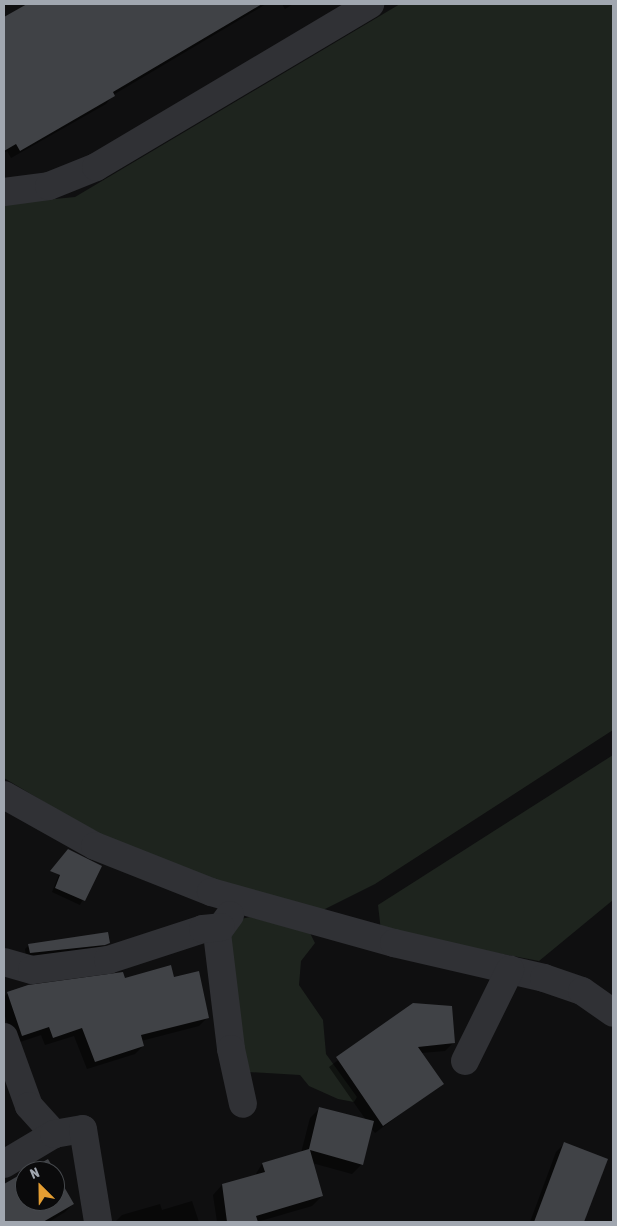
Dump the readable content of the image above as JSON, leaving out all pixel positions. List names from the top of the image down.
{
  "north": "top left"
}
